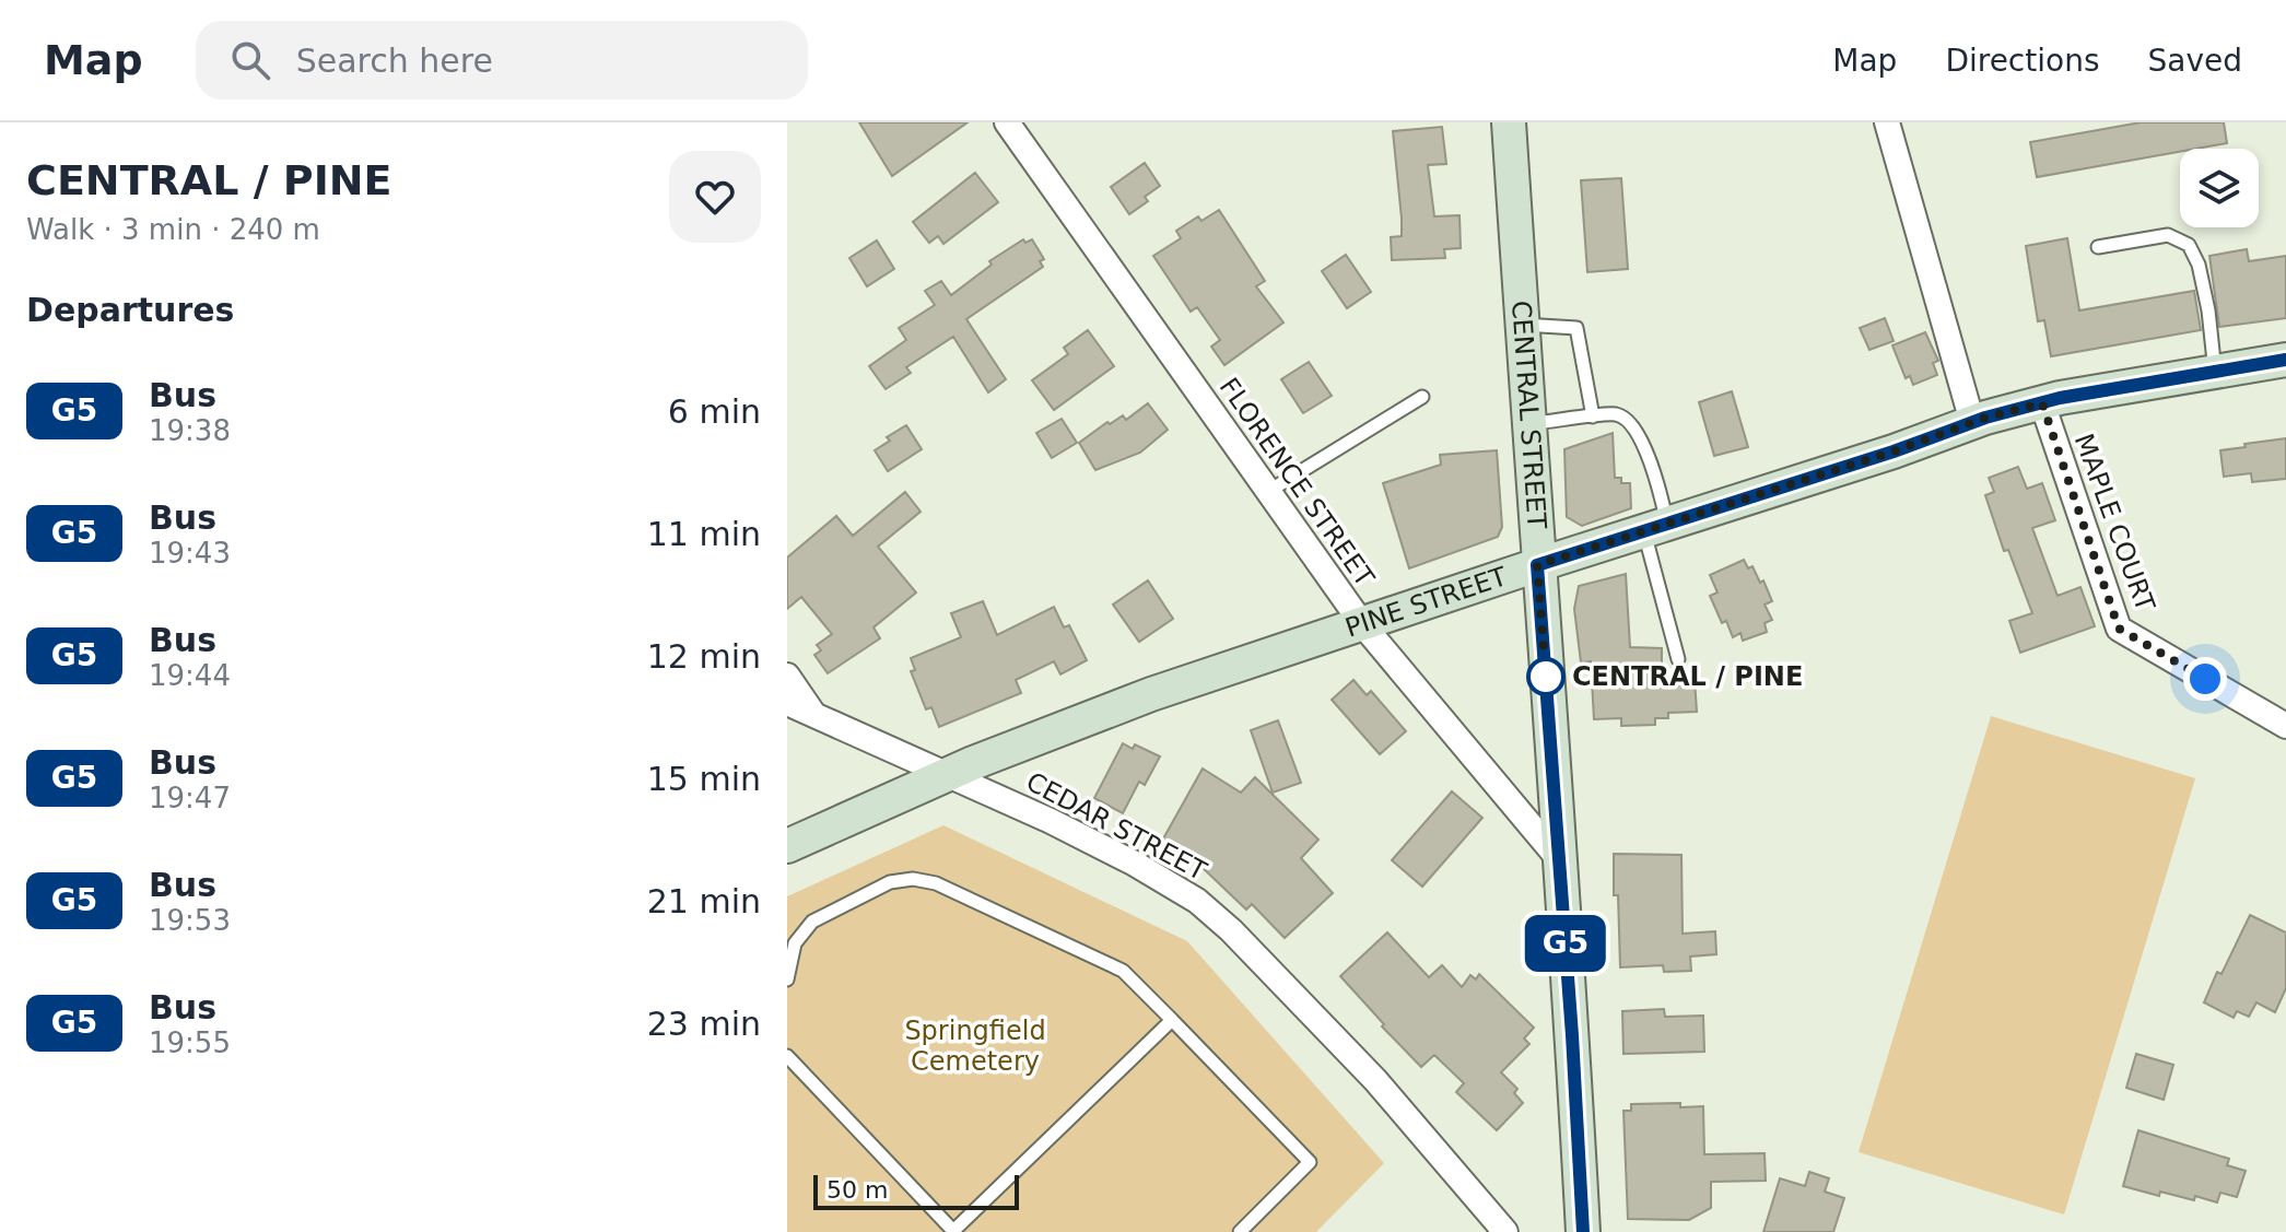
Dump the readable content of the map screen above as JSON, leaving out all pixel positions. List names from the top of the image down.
{
  "streets": {
    "main road": ["CENTRAL STREET", "PINE STREET"],
    "street": ["FLORENCE STREET", "MAPLE COURT", "CEDAR STREET"]
  },
  "crossings": [
    ["CENTRAL STREET", "FLORENCE STREET"],
    ["CENTRAL STREET", "PINE STREET"],
    ["FLORENCE STREET", "PINE STREET"],
    ["MAPLE COURT", "PINE STREET"],
    ["PINE STREET", "CEDAR STREET"]
  ],
  "parks": ["Springfield Cemetery"],
  "places": ["CENTRAL / PINE"],
  "lines": ["bus line G5"],
  "scale_bar": "50 m",
  "page": {
    "header": "Map",
    "search": "Search here",
    "nav": ["Map", "Directions", "Saved"],
    "heading": [
      ["CENTRAL / PINE", "Walk · 3 min · 240 m"],
      "Departures"
    ],
    "on_map": "G5",
    "list": [
      {
        "mark": "G5",
        "name": "Bus",
        "note": "19:38",
        "value": "6 min"
      },
      {
        "mark": "G5",
        "name": "Bus",
        "note": "19:43",
        "value": "11 min"
      },
      {
        "mark": "G5",
        "name": "Bus",
        "note": "19:44",
        "value": "12 min"
      },
      {
        "mark": "G5",
        "name": "Bus",
        "note": "19:47",
        "value": "15 min"
      },
      {
        "mark": "G5",
        "name": "Bus",
        "note": "19:53",
        "value": "21 min"
      },
      {
        "mark": "G5",
        "name": "Bus",
        "note": "19:55",
        "value": "23 min"
      }
    ],
    "scale": "50 m"
  }
}
